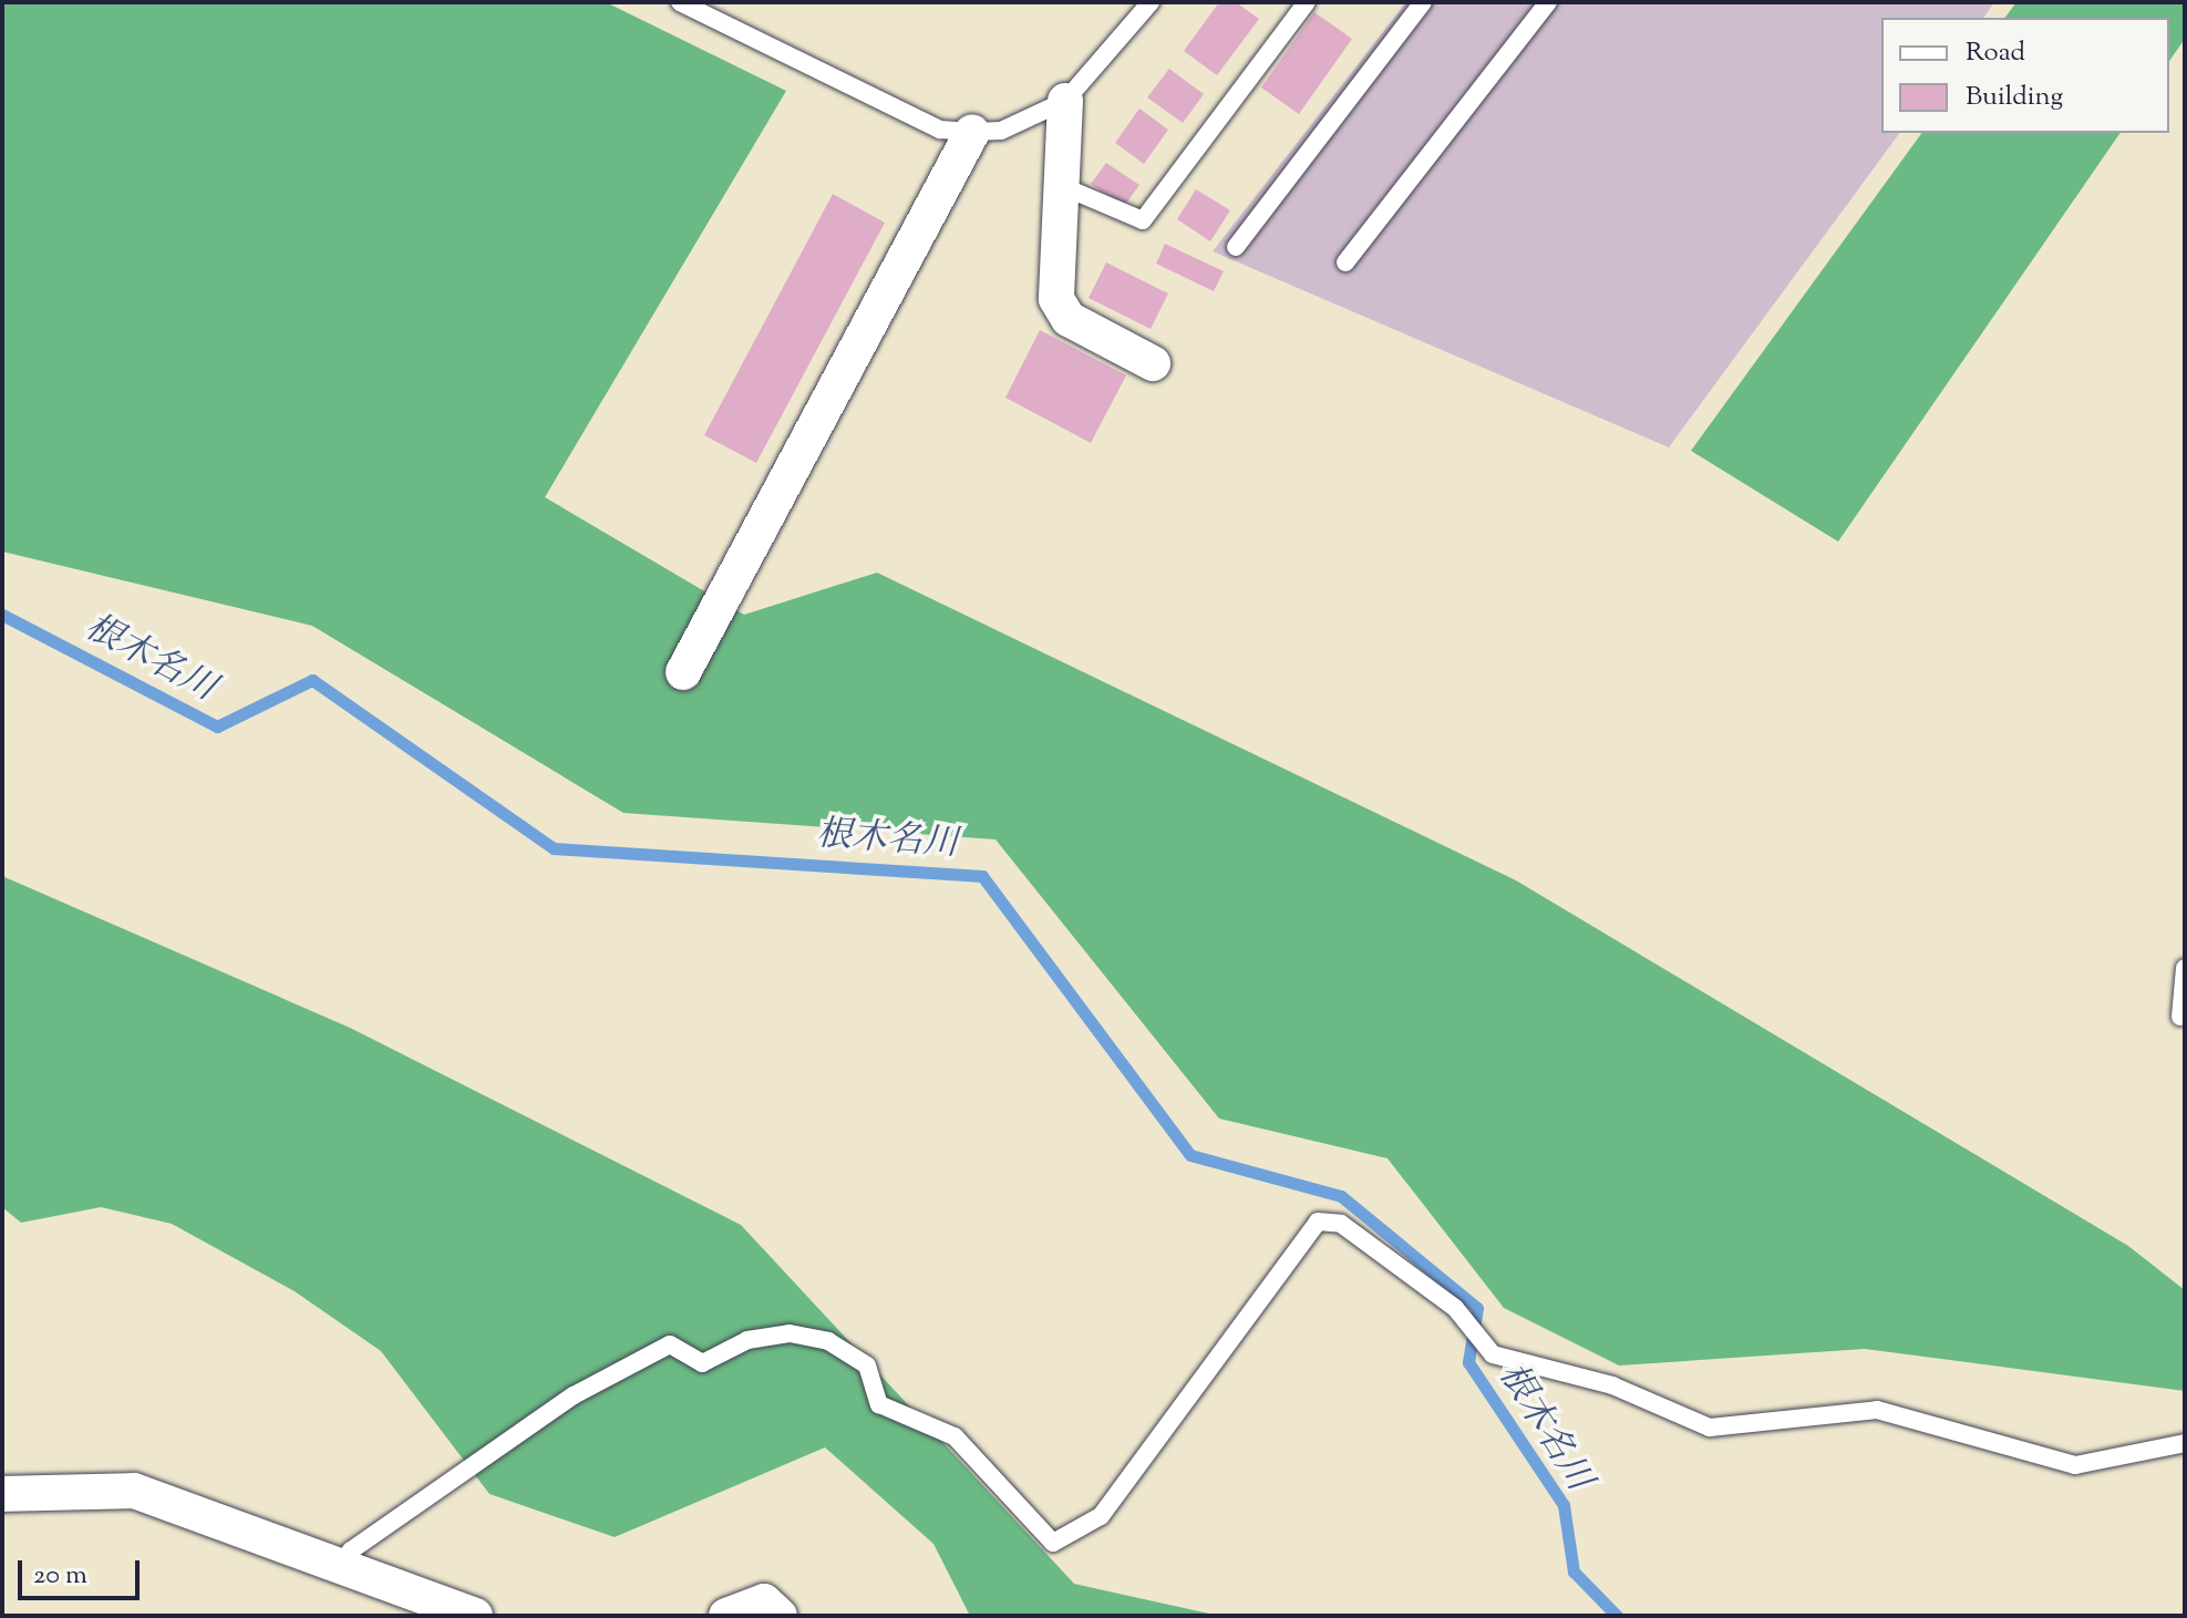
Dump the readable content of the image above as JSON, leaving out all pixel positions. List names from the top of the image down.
{
  "water": ["根木名川"],
  "legend": ["Road", "Building"],
  "scale_bar": "20 m"
}
